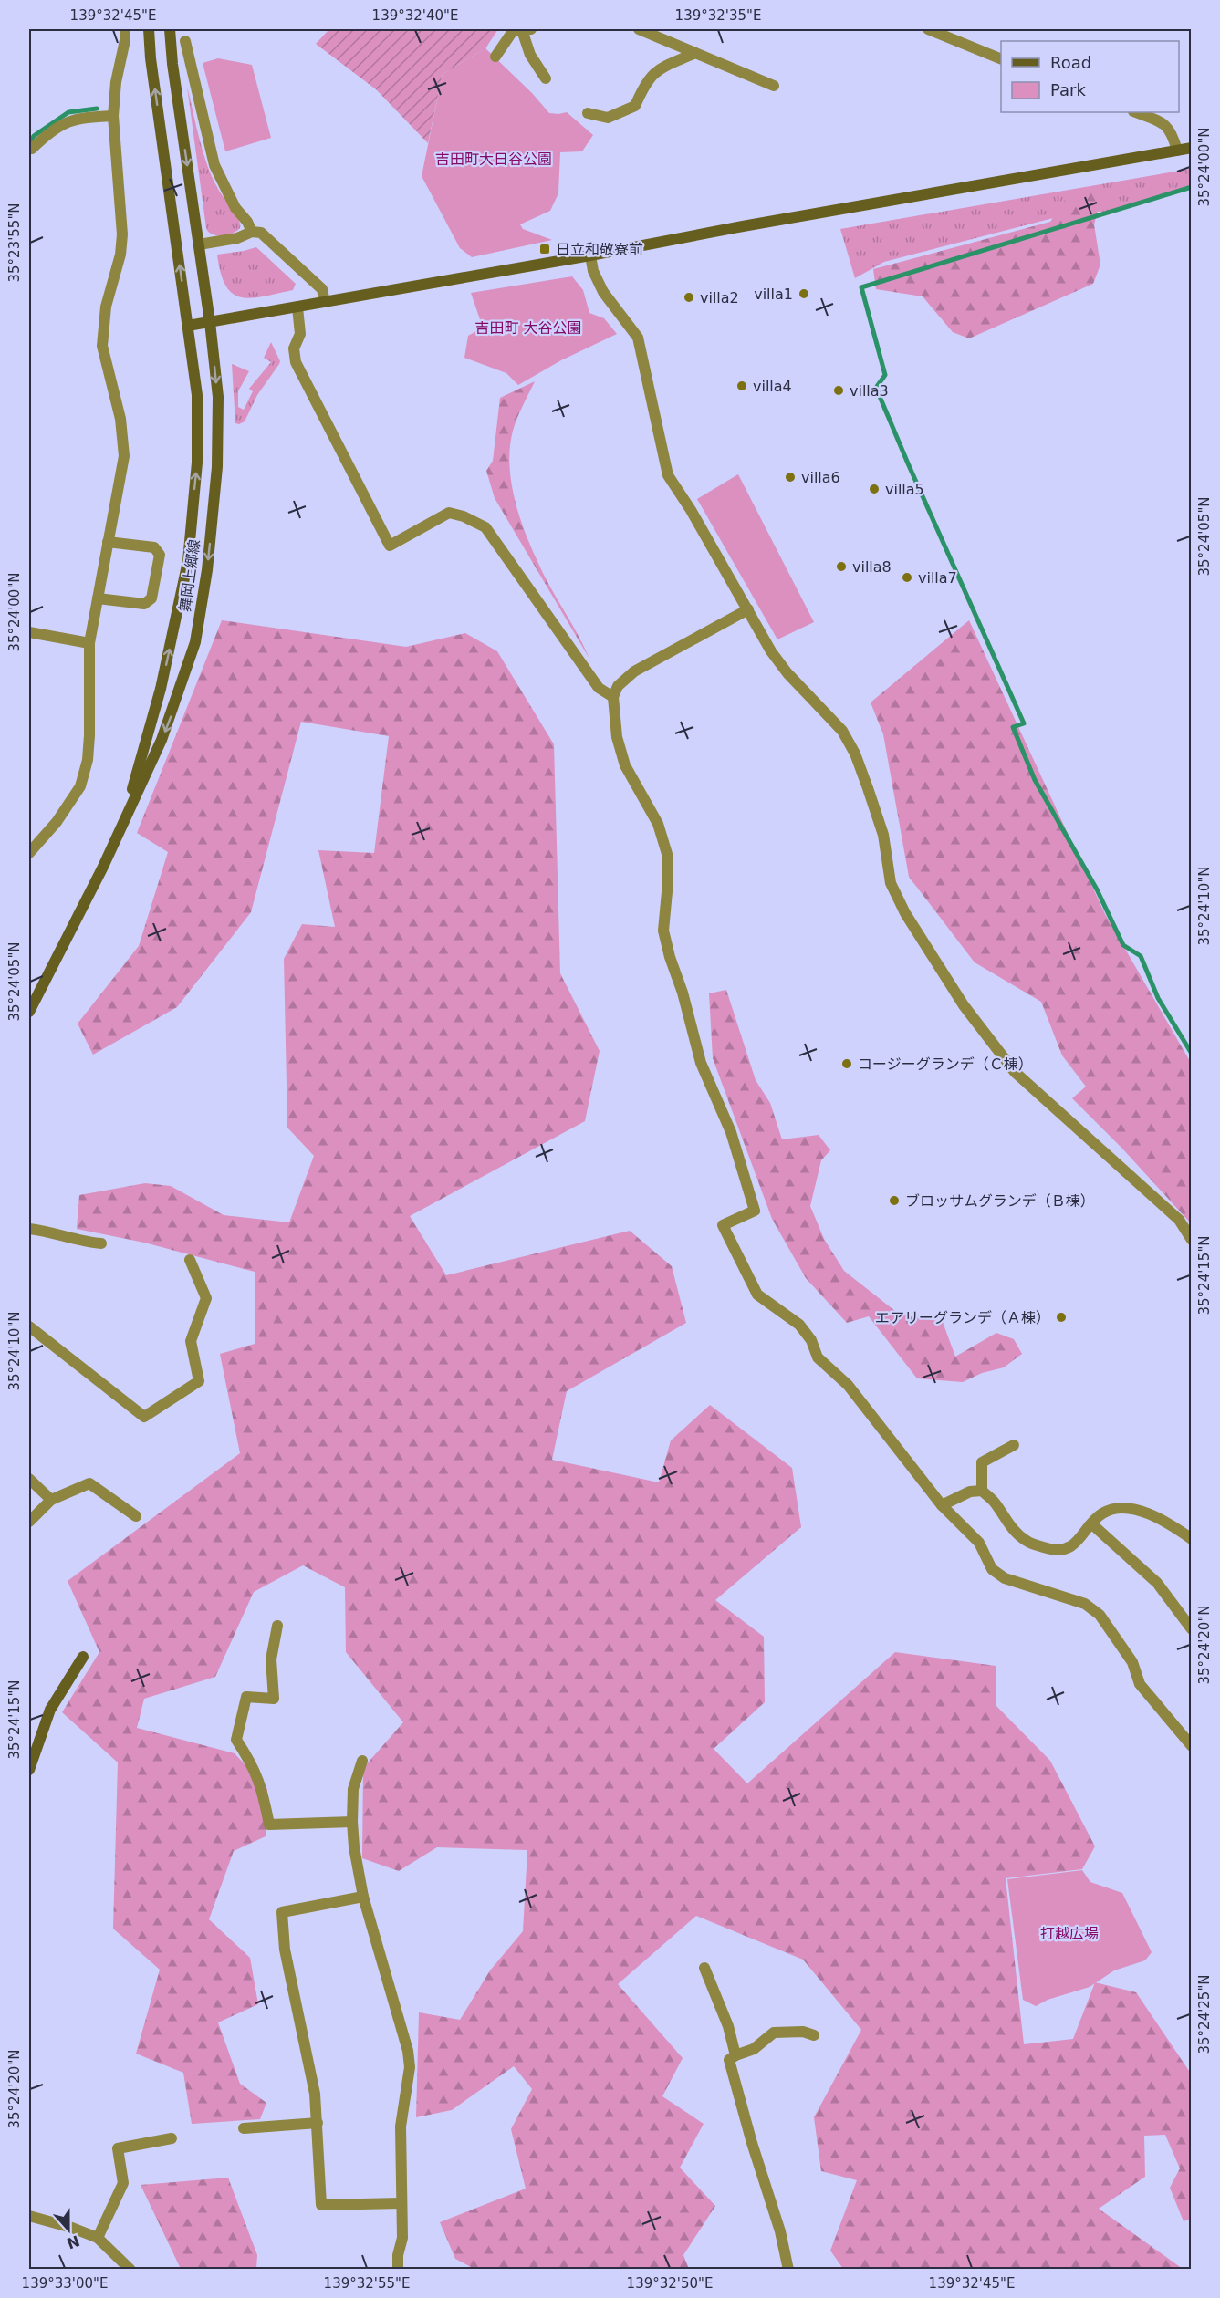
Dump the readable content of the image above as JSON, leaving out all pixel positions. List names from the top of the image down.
{
  "streets": {
    "street": ["舞岡上郷線"]
  },
  "parks": ["吉田町大日谷公園", "吉田町 大谷公園", "打越広場"],
  "places": {
    "transit": ["日立和敬寮前"],
    "other": [
      "villa1",
      "villa2",
      "villa4",
      "villa3",
      "villa6",
      "villa5",
      "villa8",
      "villa7",
      "コージーグランデ（Ｃ棟）",
      "ブロッサムグランデ（Ｂ棟）",
      "エアリーグランデ（Ａ棟）"
    ]
  },
  "legend": ["Road", "Park"],
  "north": "bottom",
  "coordinates": [
    "139°32'45\"E",
    "139°32'40\"E",
    "139°32'35\"E",
    "35°24'00\"N",
    "35°23'55\"N",
    "35°24'05\"N",
    "35°24'10\"N",
    "35°24'15\"N",
    "35°24'20\"N",
    "35°24'25\"N",
    "139°33'00\"E",
    "139°32'55\"E",
    "139°32'50\"E"
  ]
}
